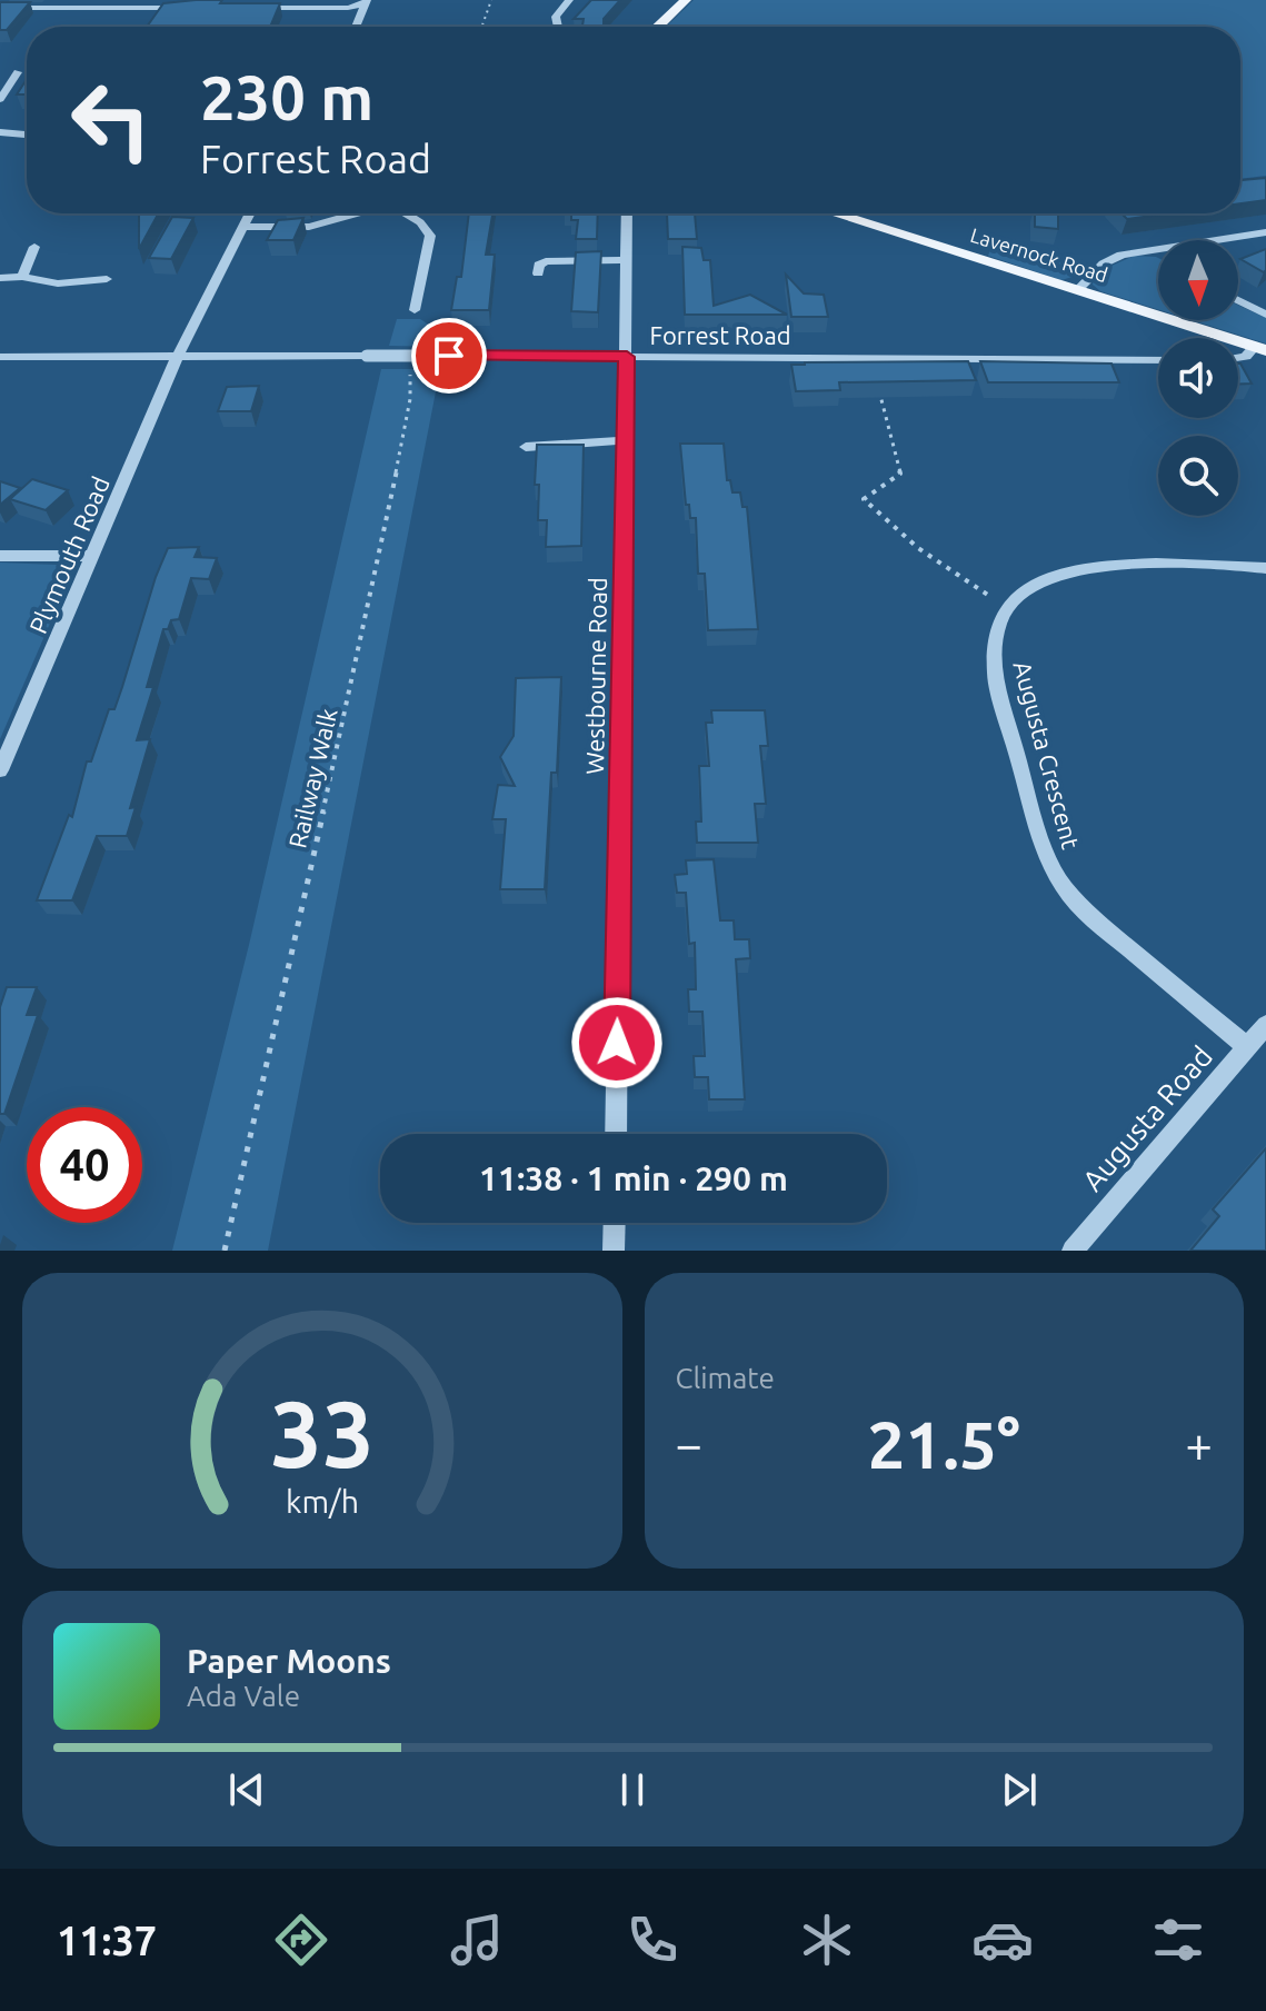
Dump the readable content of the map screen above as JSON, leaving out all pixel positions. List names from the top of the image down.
{
  "streets": {
    "main road": ["Lavernock Road"],
    "street": [
      "Forrest Road",
      "Plymouth Road",
      "Westbourne Road",
      "Augusta Crescent",
      "Augusta Road"
    ],
    "path": ["Railway Walk"]
  },
  "crossings": [
    ["Forrest Road", "Plymouth Road"],
    ["Forrest Road", "Westbourne Road"],
    ["Augusta Crescent", "Augusta Road"]
  ],
  "north": "bottom",
  "page": {
    "turn": ["230 m", "Forrest Road"],
    "limit": "40",
    "trip": "11:38 · 1 min · 290 m",
    "tile": "Climate",
    "heat": ["−", "21.5°", "+"],
    "song": ["Paper Moons", "Ada Vale"],
    "tabs": "11:37",
    "gauge": ["33", "km/h"]
  }
}
